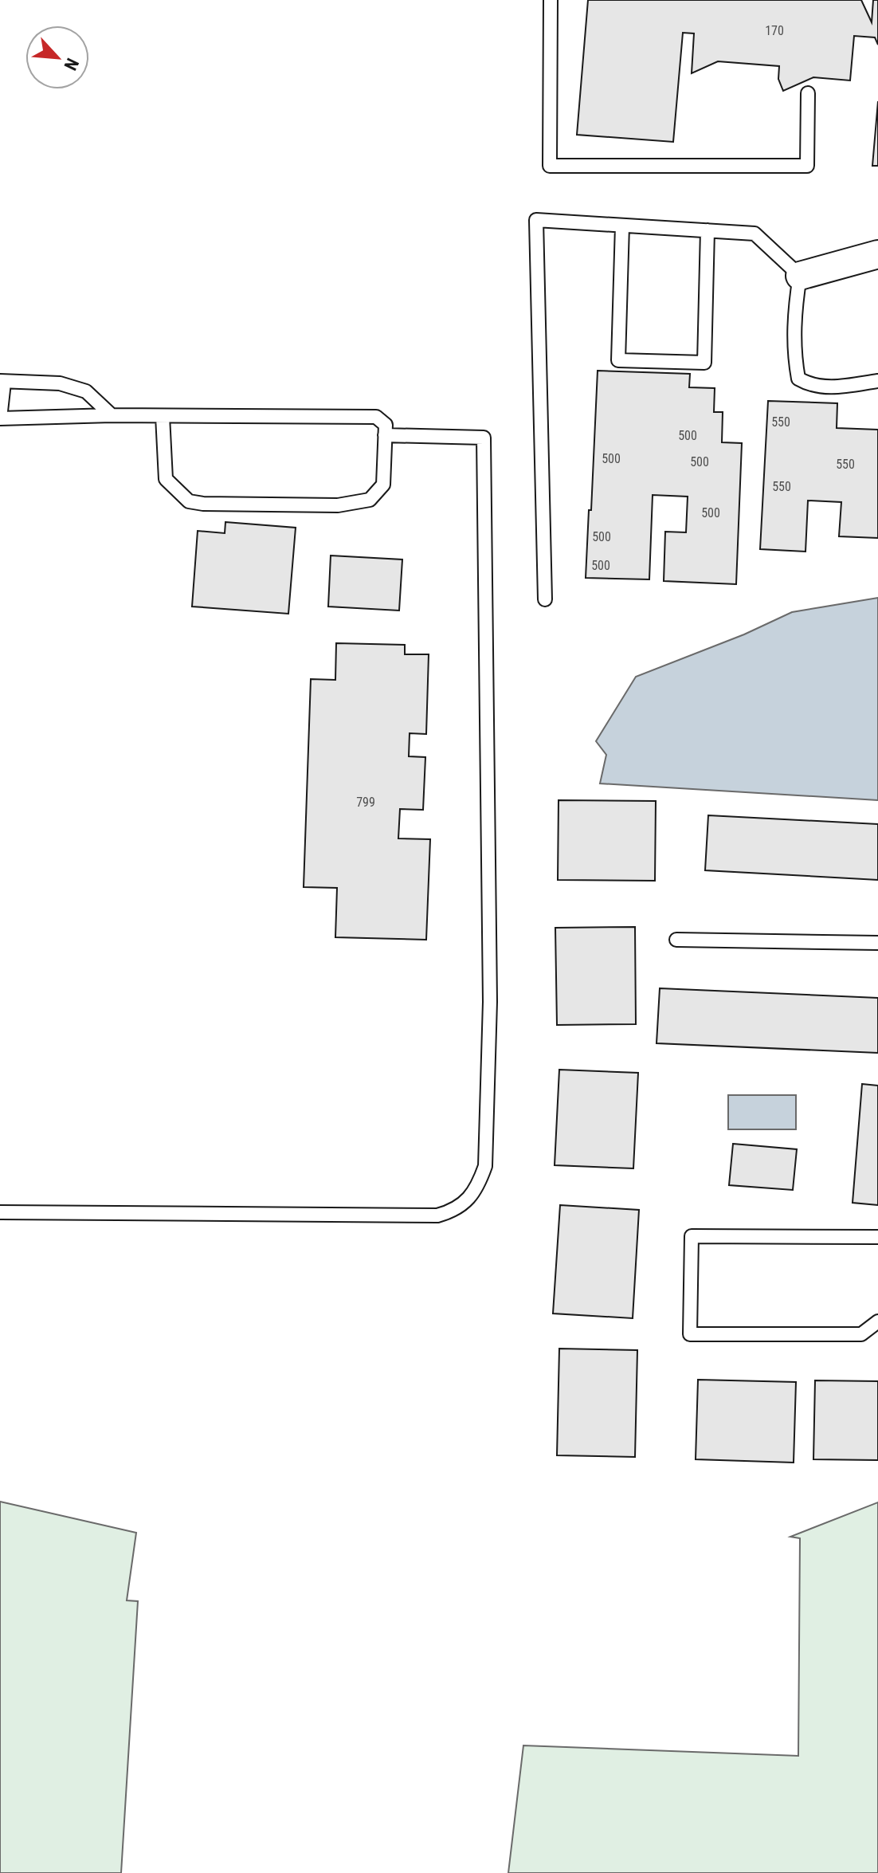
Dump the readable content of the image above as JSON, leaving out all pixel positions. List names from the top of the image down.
{
  "house_numbers": [
    "170",
    "550",
    "500",
    "500",
    "500",
    "550",
    "550",
    "500",
    "500",
    "500",
    "799"
  ],
  "north": "bottom right"
}
